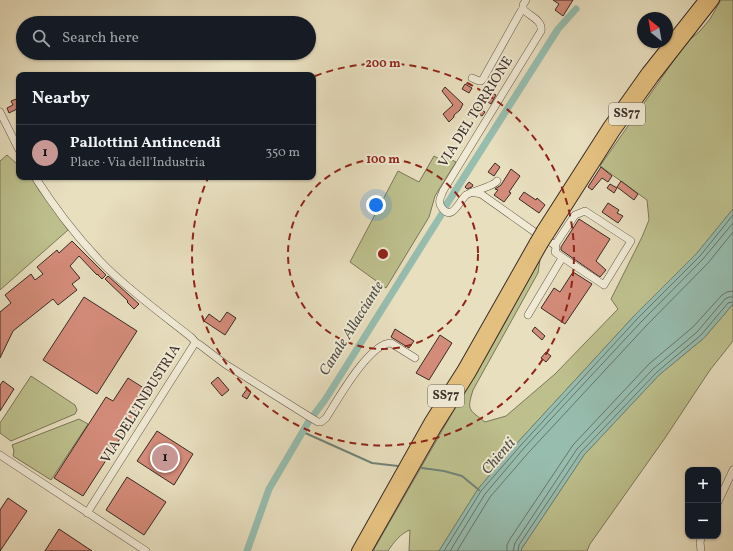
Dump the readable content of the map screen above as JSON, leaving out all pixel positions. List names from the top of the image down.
{
  "streets": {
    "highway": ["SS77"],
    "street": ["VIA DEL TORRIONE", "VIA DELL'INDUSTRIA"]
  },
  "water": ["Canale Allacciante", "Chienti"],
  "north": "top left",
  "page": {
    "search": "Search here",
    "heading": "Nearby",
    "list": [
      {
        "mark": "1",
        "name": "Pallottini Antincendi",
        "note": "Place · Via dell'Industria",
        "value": "350 m"
      }
    ],
    "pins": "1",
    "map_buttons": ["+", "−"]
  },
  "rings": ["200 m", "100 m"]
}
